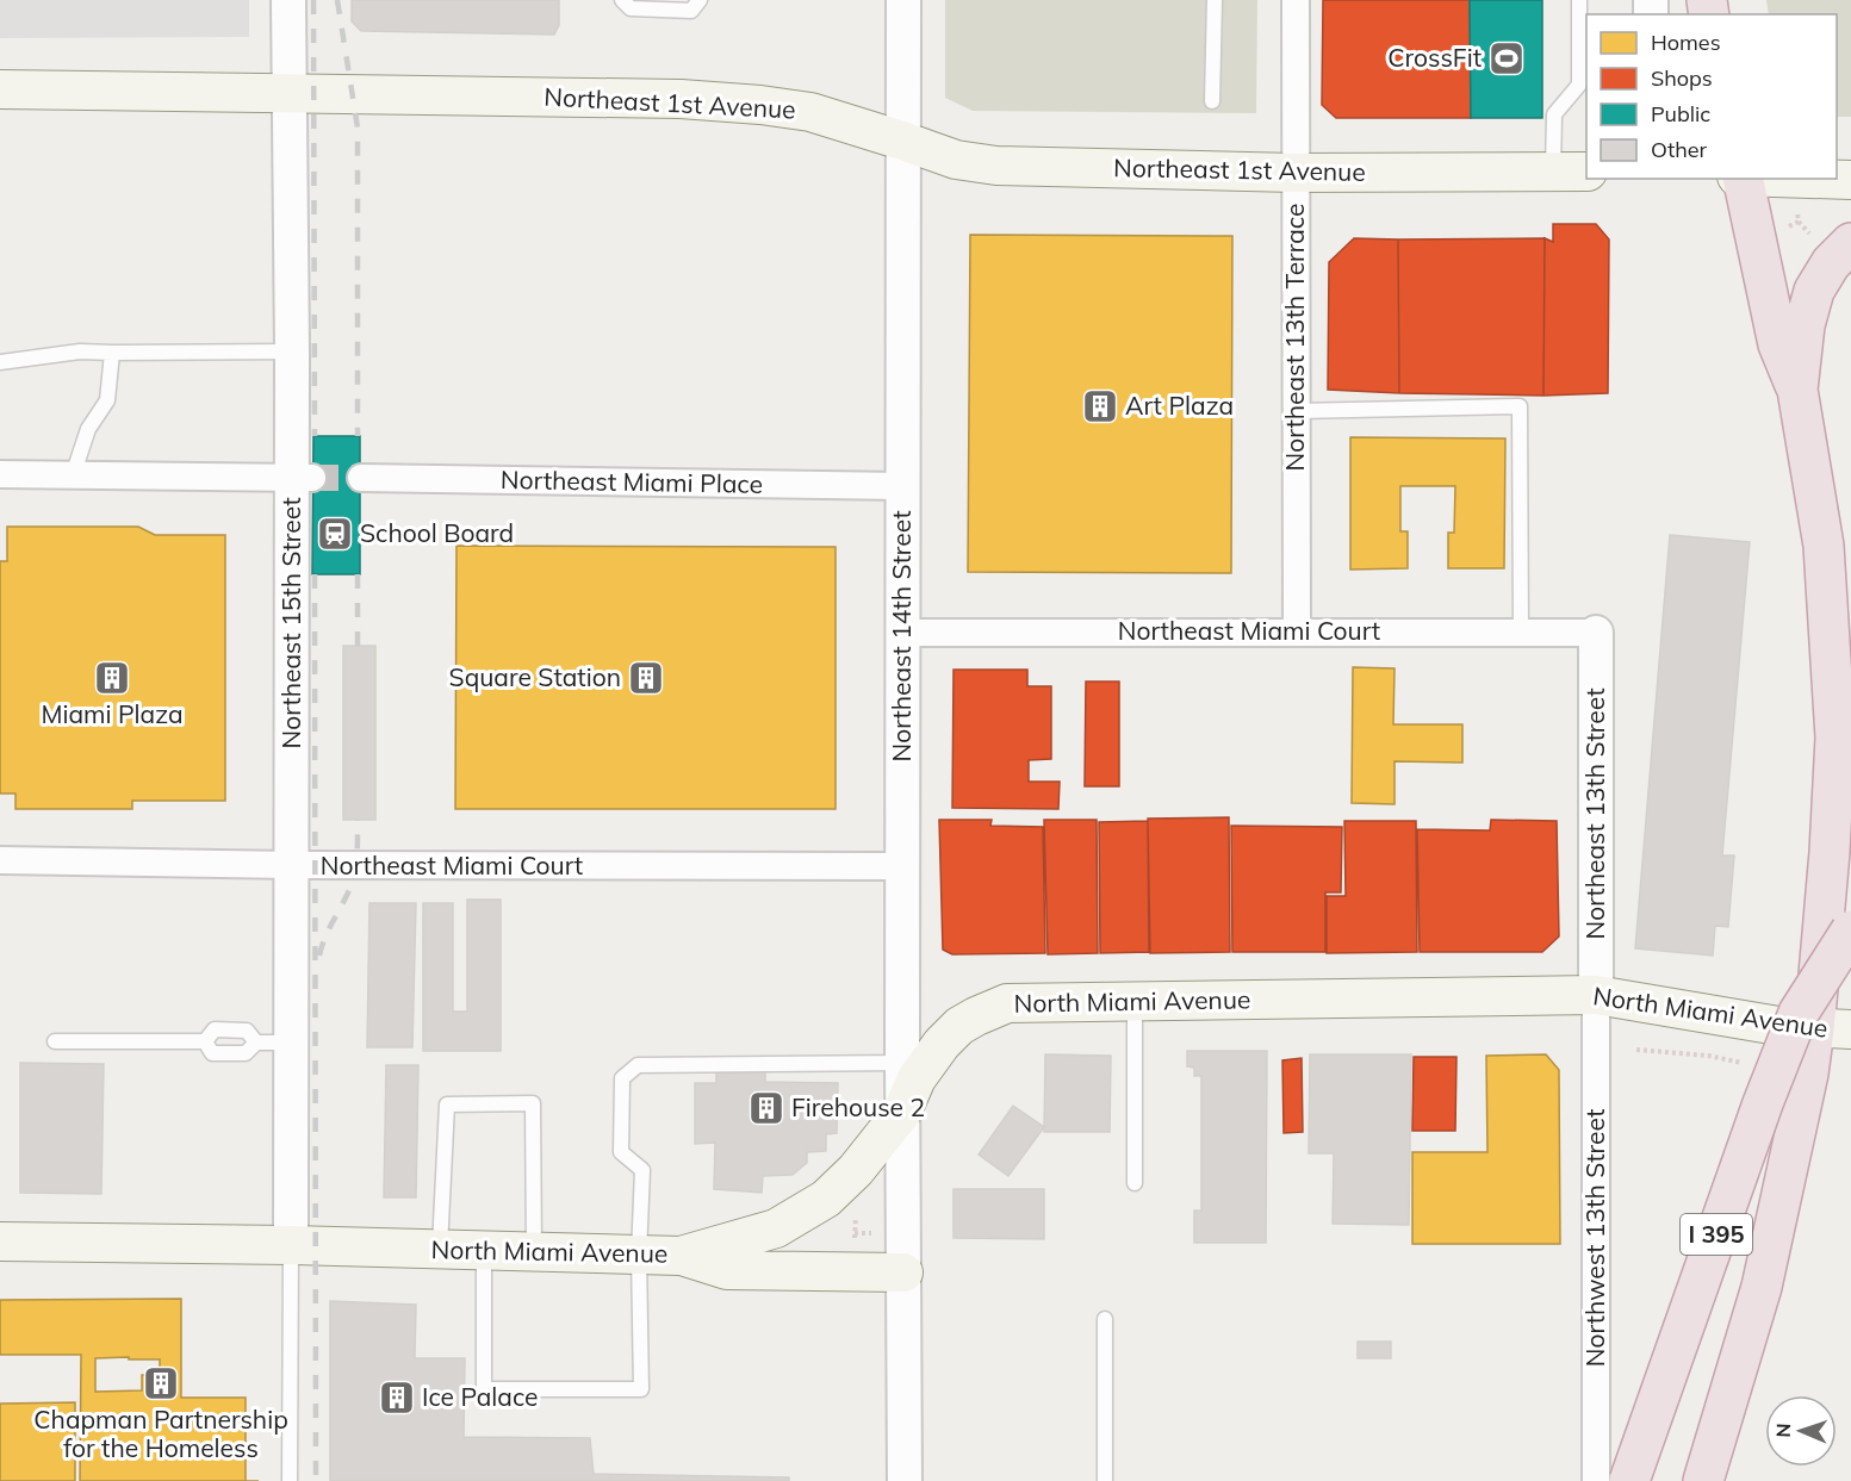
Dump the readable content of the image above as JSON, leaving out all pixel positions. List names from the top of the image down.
{
  "streets": {
    "highway": ["I 395"],
    "main road": ["Northeast 1st Avenue", "North Miami Avenue"],
    "street": [
      "Northeast 13th Terrace",
      "Northeast Miami Place",
      "Northeast 15th Street",
      "Northeast Miami Court",
      "Northeast 14th Street",
      "Northeast 13th Street",
      "Northwest 13th Street"
    ]
  },
  "crossings": [
    ["Northeast 1st Avenue", "Northeast 13th Terrace"],
    ["Northeast 1st Avenue", "Northeast 15th Street"],
    ["Northeast 1st Avenue", "Northeast 14th Street"],
    ["Northeast 13th Terrace", "Northeast Miami Court"],
    ["Northeast Miami Place", "Northeast 14th Street"],
    ["Northeast 15th Street", "Northeast Miami Court"],
    ["Northeast 15th Street", "North Miami Avenue"],
    ["Northeast Miami Court", "Northeast 14th Street"],
    ["Northeast Miami Court", "Northeast 13th Street"],
    ["Northeast 14th Street", "North Miami Avenue"],
    ["Northeast 13th Street", "North Miami Avenue"],
    ["Northeast 13th Street", "Northwest 13th Street"],
    ["North Miami Avenue", "Northwest 13th Street"]
  ],
  "places": {
    "sports": ["CrossFit"],
    "building": [
      "Art Plaza",
      "Miami Plaza",
      "Square Station",
      "Firehouse 2",
      "Chapman Partnership for the Homeless",
      "Ice Palace"
    ],
    "station": ["School Board"]
  },
  "legend": [
    "Homes",
    "Shops",
    "Public",
    "Other"
  ],
  "north": "left"
}
